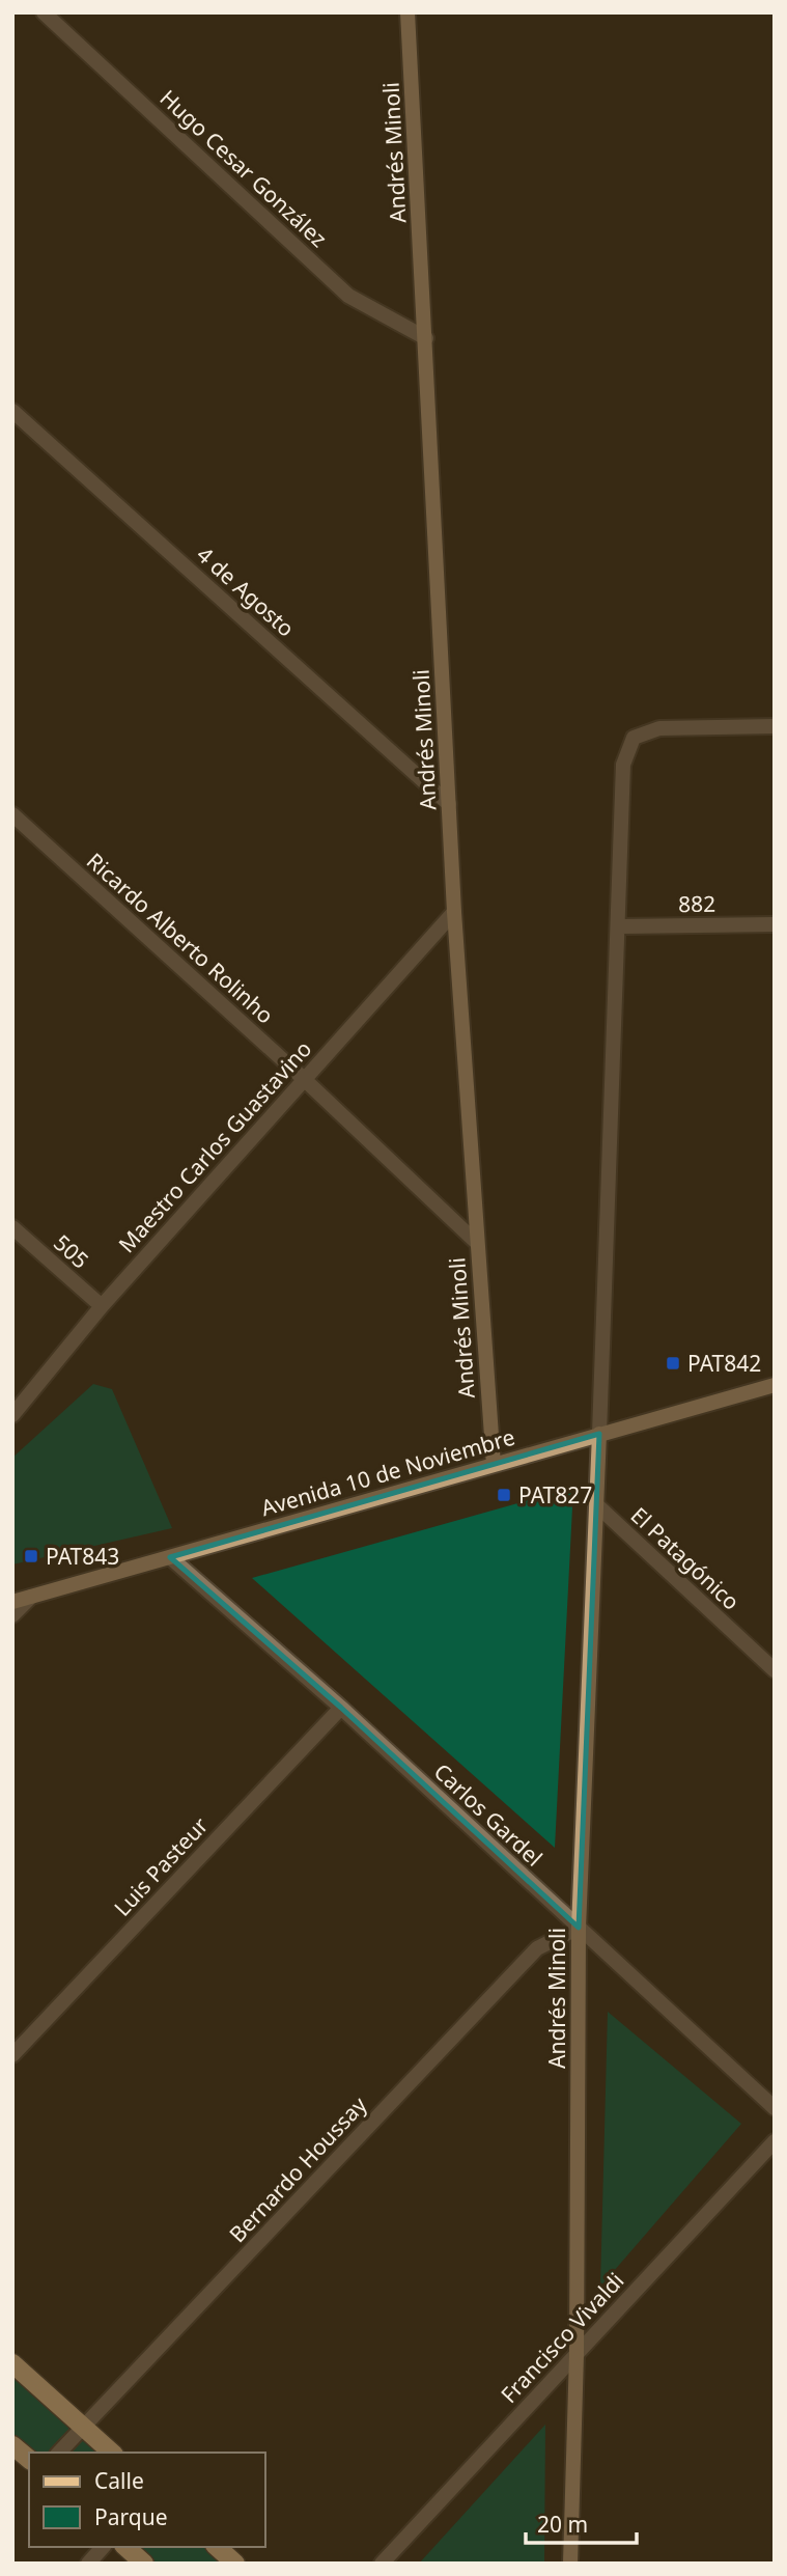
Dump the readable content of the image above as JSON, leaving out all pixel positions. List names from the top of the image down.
{
  "streets": {
    "street": [
      "Andrés Minoli",
      "Hugo Cesar González",
      "4 de Agosto",
      "882",
      "Ricardo Alberto Rolinho",
      "Maestro Carlos Guastavino",
      "505",
      "Avenida 10 de Noviembre",
      "El Patagónico",
      "Carlos Gardel",
      "Luis Pasteur",
      "Bernardo Houssay",
      "Francisco Vivaldi"
    ]
  },
  "crossings": [
    ["Andrés Minoli", "Hugo Cesar González"],
    ["Andrés Minoli", "4 de Agosto"],
    ["Andrés Minoli", "Ricardo Alberto Rolinho"],
    ["Andrés Minoli", "Maestro Carlos Guastavino"],
    ["Andrés Minoli", "Avenida 10 de Noviembre"],
    ["Andrés Minoli", "El Patagónico"],
    ["Andrés Minoli", "Carlos Gardel"],
    ["Andrés Minoli", "Bernardo Houssay"],
    ["Andrés Minoli", "Francisco Vivaldi"],
    ["Ricardo Alberto Rolinho", "Maestro Carlos Guastavino"],
    ["Maestro Carlos Guastavino", "505"],
    ["Avenida 10 de Noviembre", "Carlos Gardel"],
    ["Carlos Gardel", "Luis Pasteur"],
    ["Carlos Gardel", "Bernardo Houssay"]
  ],
  "places": {
    "transit": ["PAT842", "PAT827", "PAT843"]
  },
  "legend": ["Calle", "Parque"],
  "scale_bar": "20 m"
}
